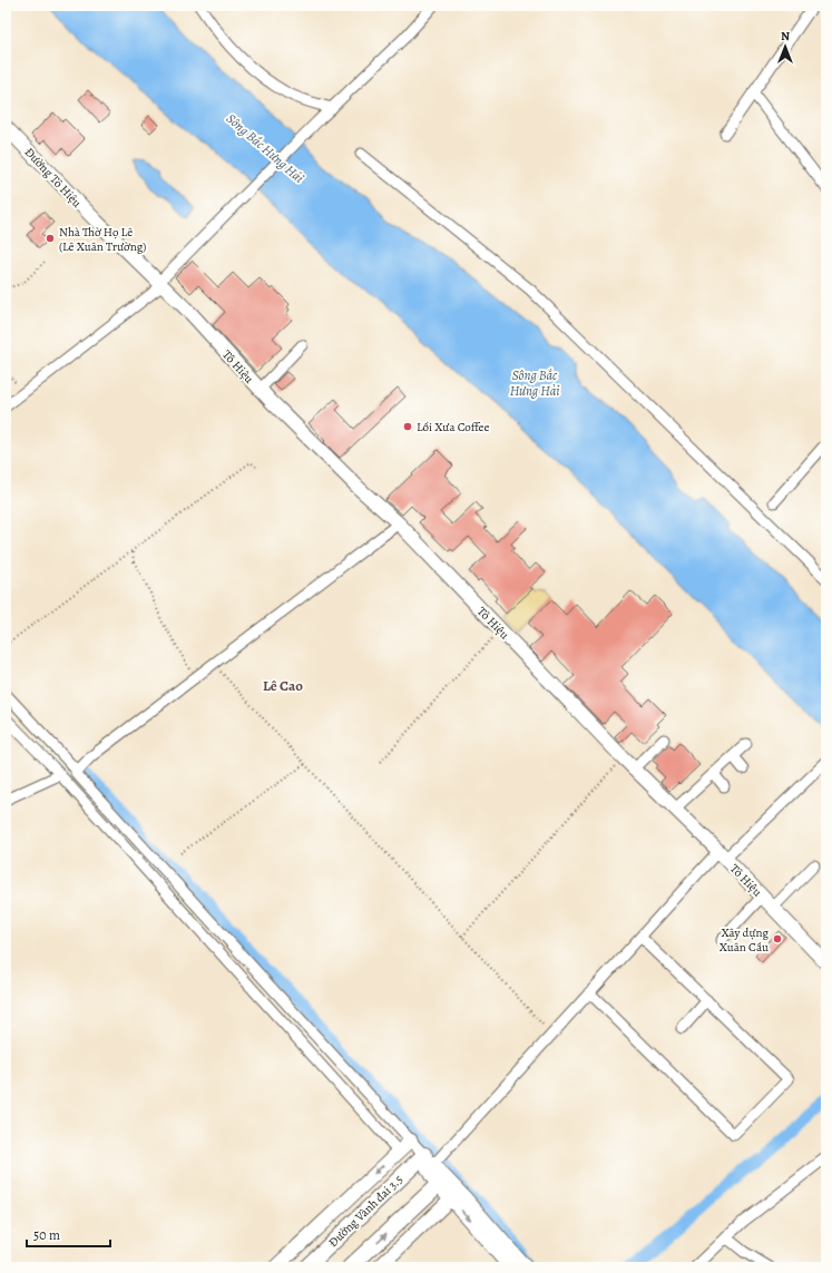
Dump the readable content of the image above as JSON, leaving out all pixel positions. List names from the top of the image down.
{
  "streets": {
    "main road": ["Đường Tô Hiệu", "Tô Hiệu", "Đường Vành đai 3.5"]
  },
  "crossings": [
    ["Đường Tô Hiệu", "Tô Hiệu"]
  ],
  "districts": ["Lê Cao"],
  "water": ["Sông Bắc Hưng Hải"],
  "places": ["Nhà Thờ Họ Lê (Lê Xuân Trường)", "Lối Xưa Coffee", "Xây dựng Xuân Cầu"],
  "scale_bar": "50 m",
  "north": "top"
}
